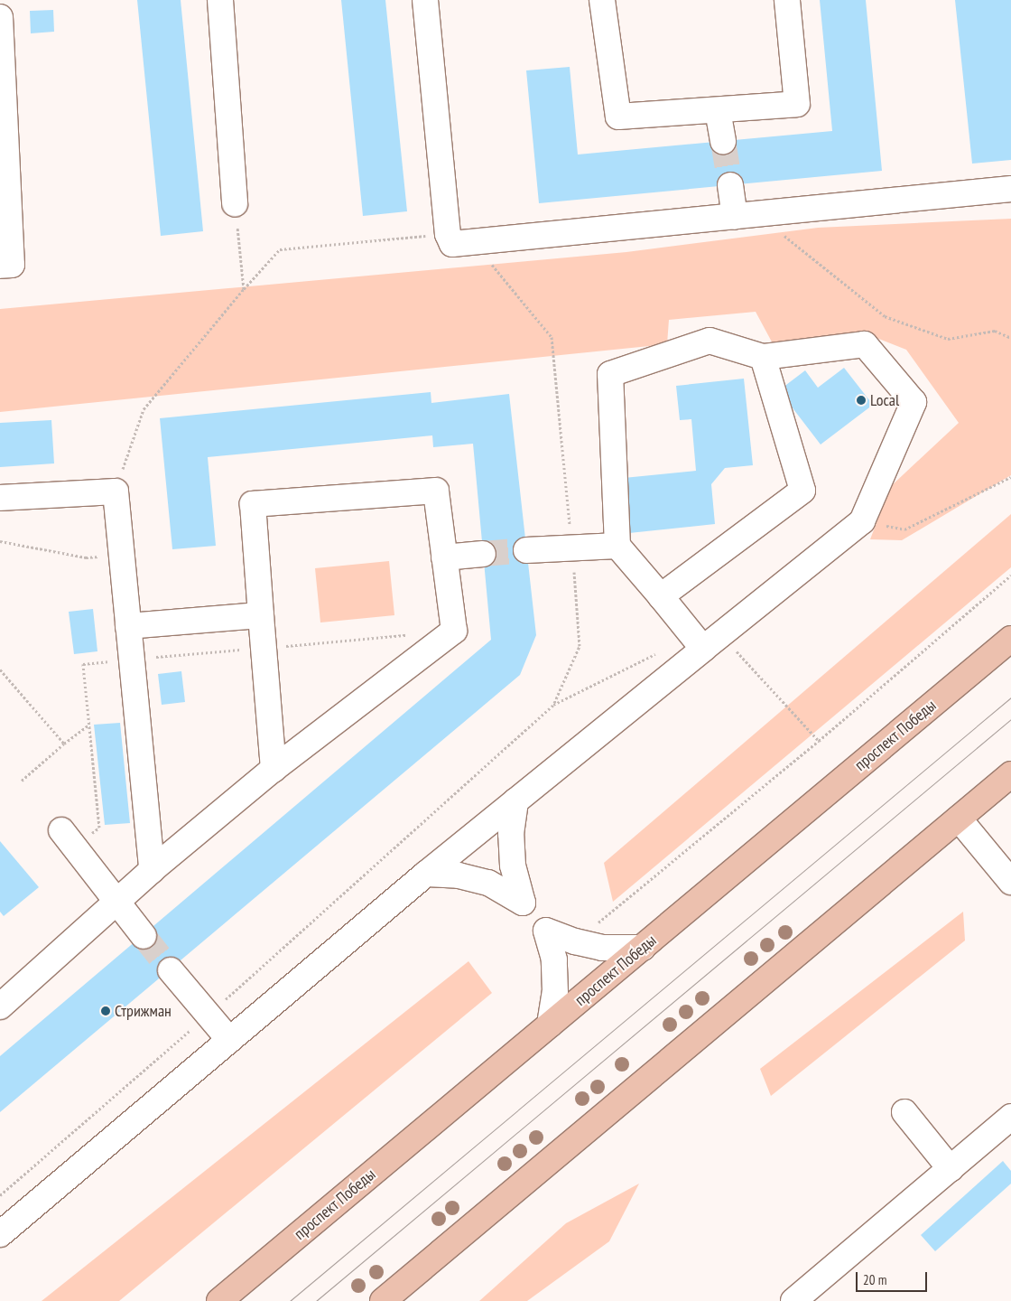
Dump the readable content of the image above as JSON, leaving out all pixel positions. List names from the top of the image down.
{
  "streets": {
    "main road": ["проспект Победы"]
  },
  "places": ["Local", "Стрижман"],
  "scale_bar": "20 m"
}
